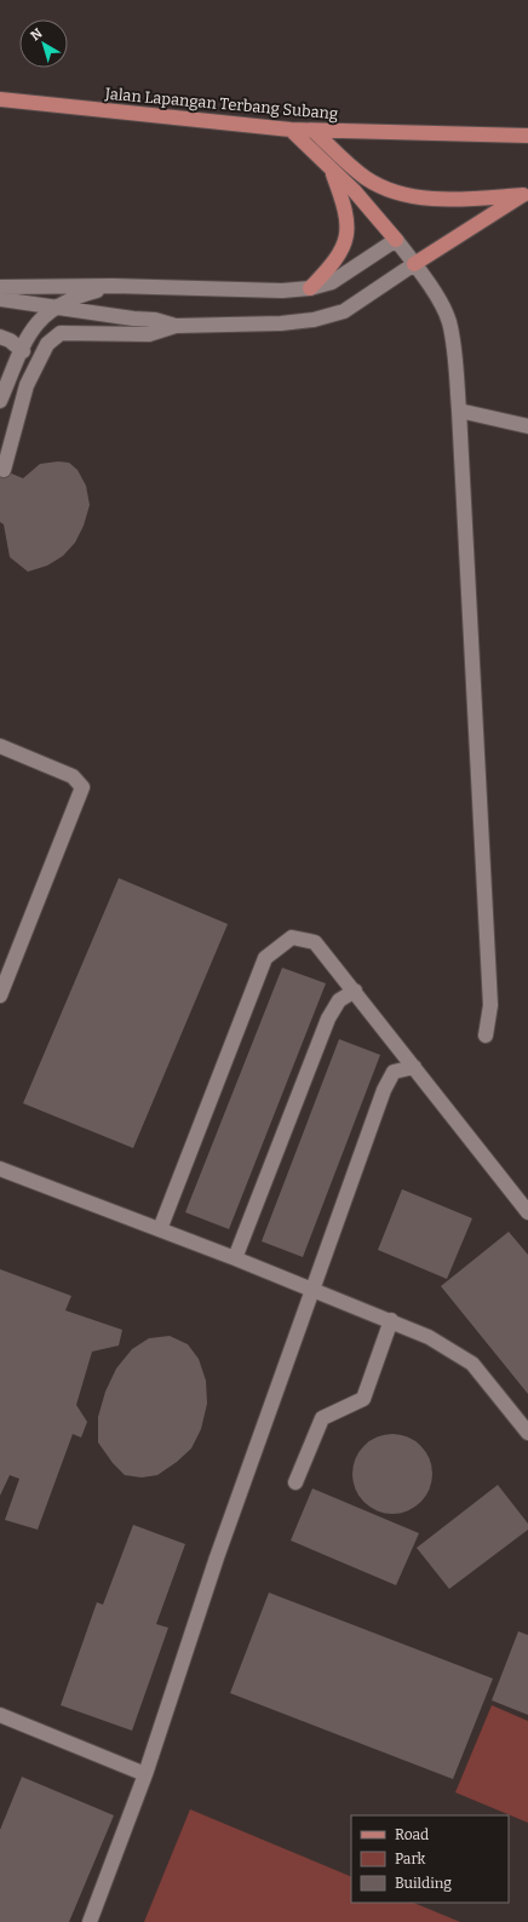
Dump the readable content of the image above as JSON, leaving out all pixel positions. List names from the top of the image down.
{
  "streets": {
    "main road": ["Jalan Lapangan Terbang Subang"]
  },
  "legend": ["Road", "Park", "Building"],
  "north": "top left"
}
